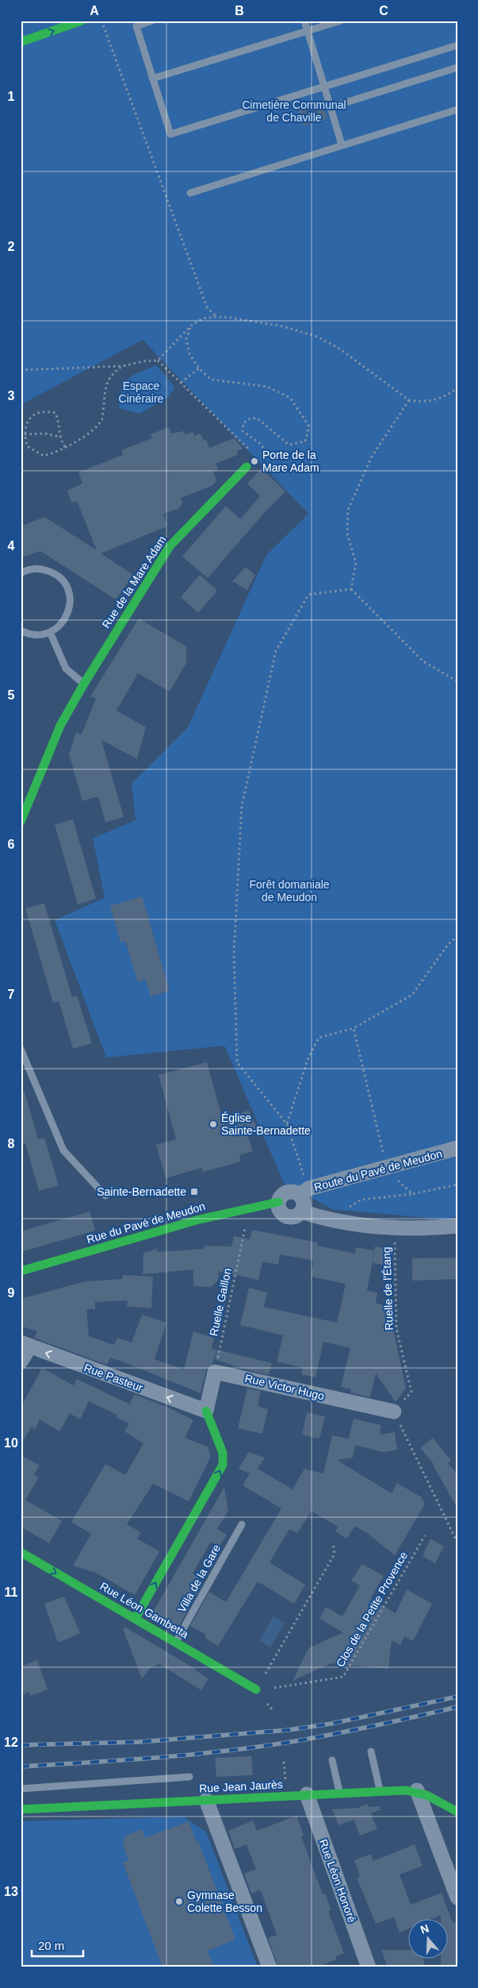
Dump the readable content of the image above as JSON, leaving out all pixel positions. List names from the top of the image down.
{
  "streets": {
    "street": [
      "Rue de la Mare Adam",
      "Route du Pavé de Meudon",
      "Rue du Pavé de Meudon",
      "Rue Pasteur",
      "Rue Victor Hugo",
      "Rue Léon Gambetta",
      "Rue Jean Jaurès",
      "Rue Léon Honoré"
    ],
    "lane": ["Villa de la Gare"],
    "path": ["Ruelle de l'Étang", "Ruelle Gaillon", "Clos de la Petite Provence"]
  },
  "crossings": [
    ["Route du Pavé de Meudon", "Rue du Pavé de Meudon"],
    ["Ruelle de l'Étang", "Rue Victor Hugo"],
    ["Ruelle Gaillon", "Rue Victor Hugo"],
    ["Villa de la Gare", "Rue Léon Gambetta"],
    ["Clos de la Petite Provence", "Rue Léon Gambetta"],
    ["Rue Jean Jaurès", "Rue Léon Honoré"]
  ],
  "one_way": ["Rue Pasteur", "Rue Léon Gambetta"],
  "parks": ["Cimetière Communal de Chaville", "Espace Cinéraire", "Forêt domaniale de Meudon"],
  "places": {
    "other": ["Porte de la Mare Adam", "Église Sainte-Bernadette", "Gymnase Colette Besson"],
    "transit": ["Sainte-Bernadette"]
  },
  "scale_bar": "20 m",
  "north": "top",
  "grid": {
    "columns": ["A", "B", "C"],
    "rows": [
      "1",
      "2",
      "3",
      "4",
      "5",
      "6",
      "7",
      "8",
      "9",
      "10",
      "11",
      "12",
      "13"
    ]
  }
}
